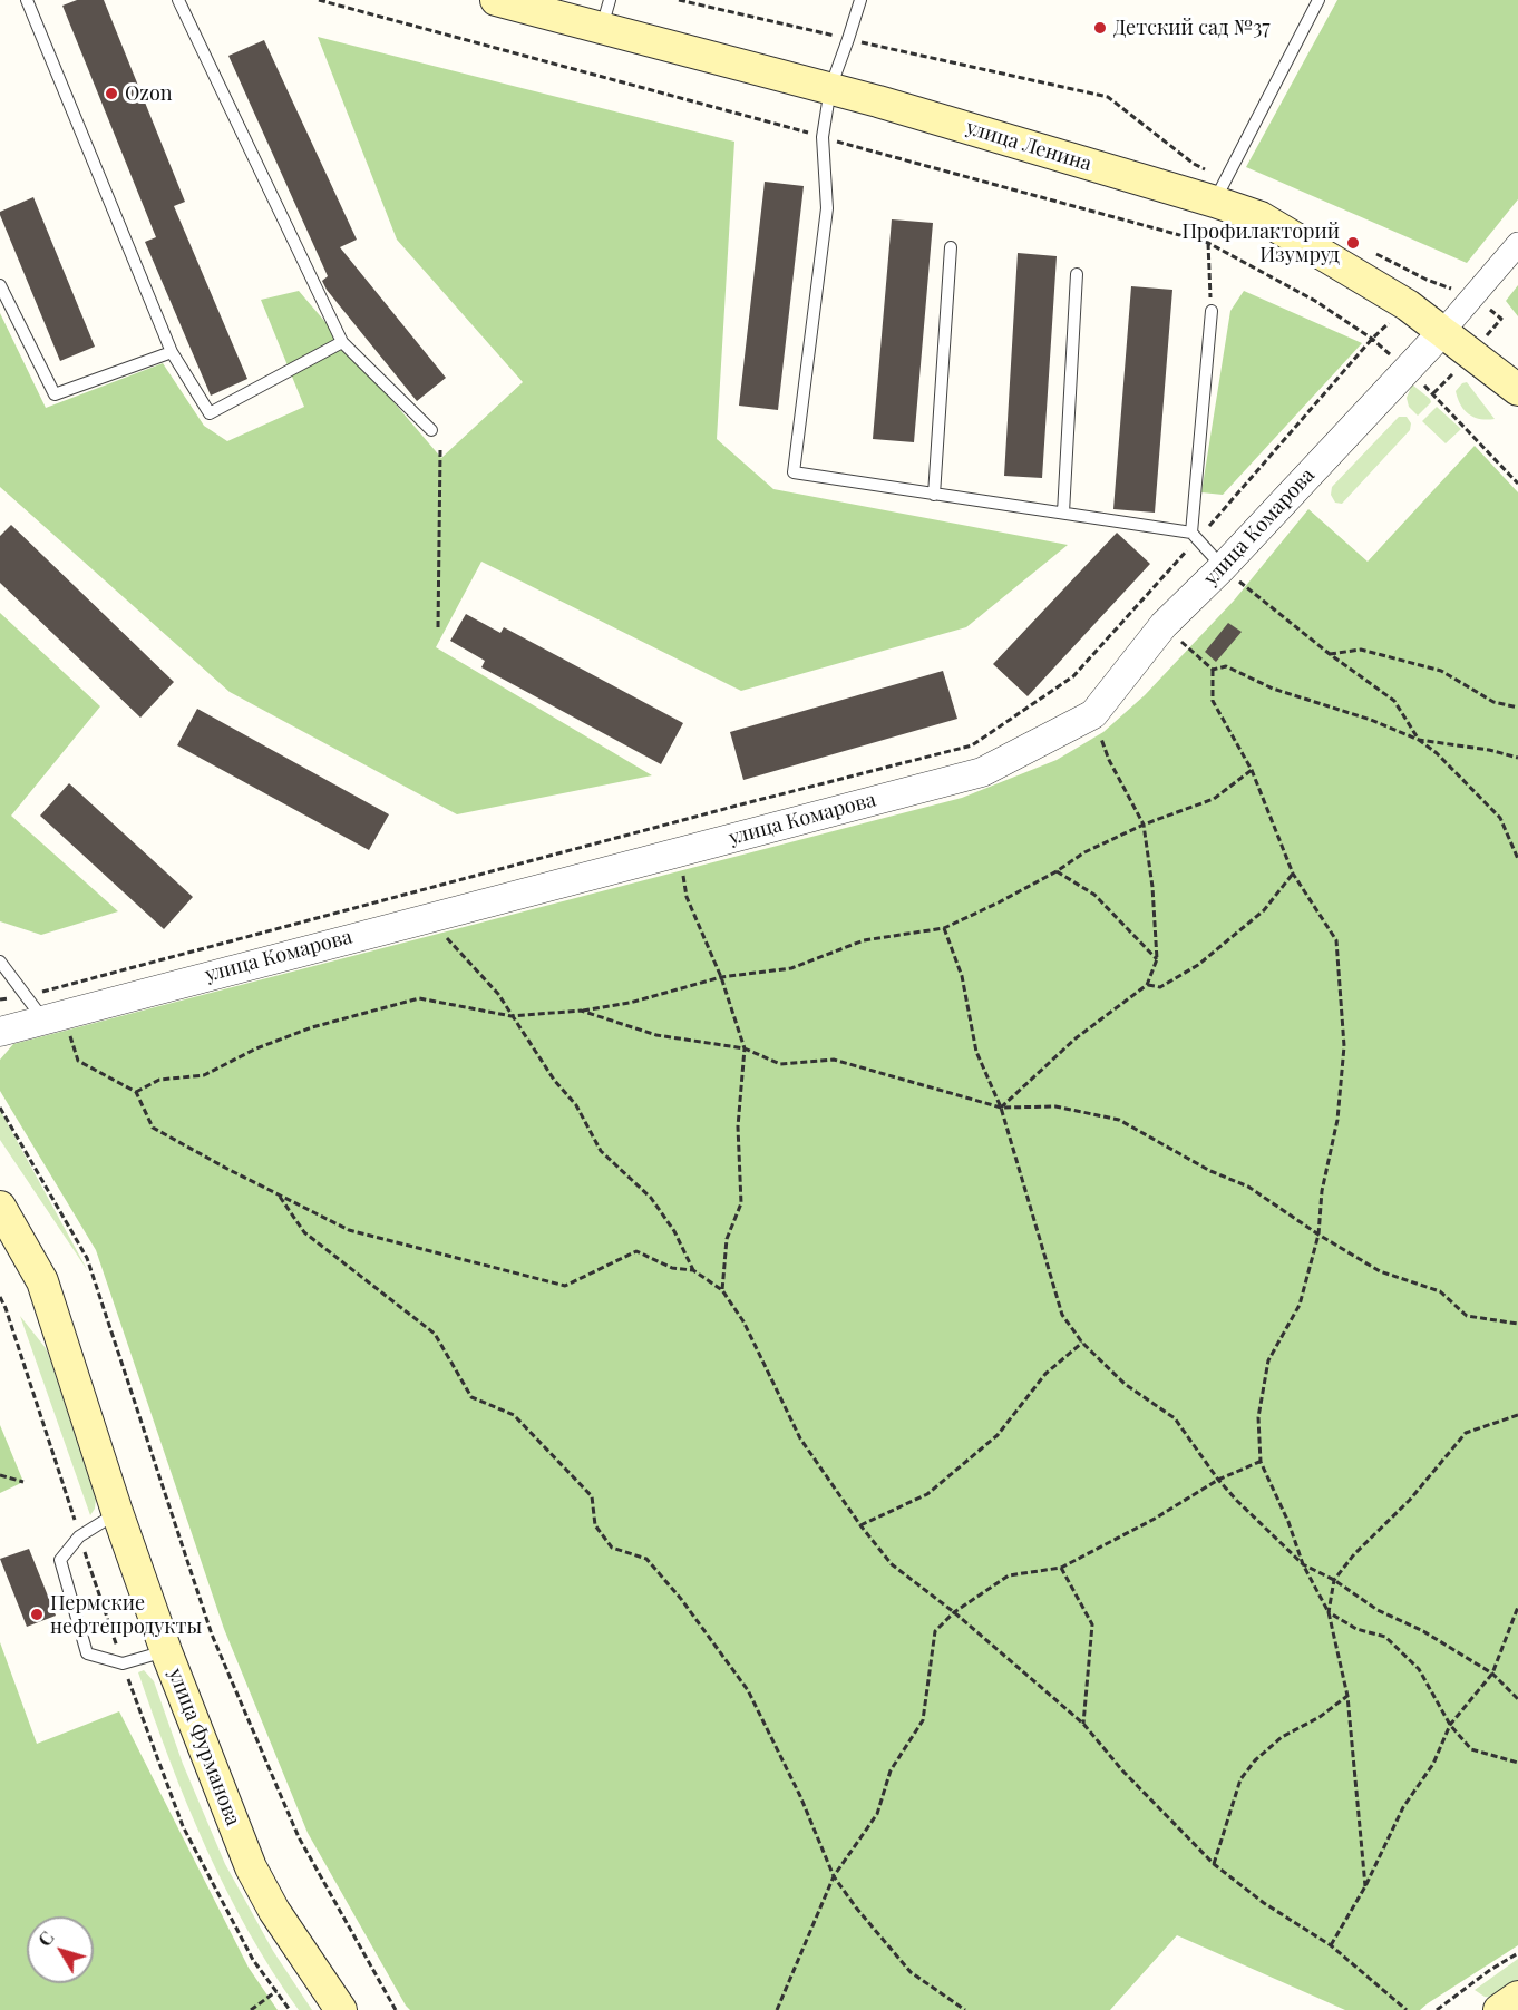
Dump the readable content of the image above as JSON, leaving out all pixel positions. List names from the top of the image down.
{
  "streets": {
    "main road": ["улица Ленина", "улица Фурманова"],
    "street": ["улица Комарова"]
  },
  "crossings": [
    ["улица Ленина", "улица Комарова"]
  ],
  "places": [
    "Детский сад №37",
    "Ozon",
    "Профилакторий Изумруд",
    "Пермские нефтепродукты"
  ],
  "north": "top left"
}
